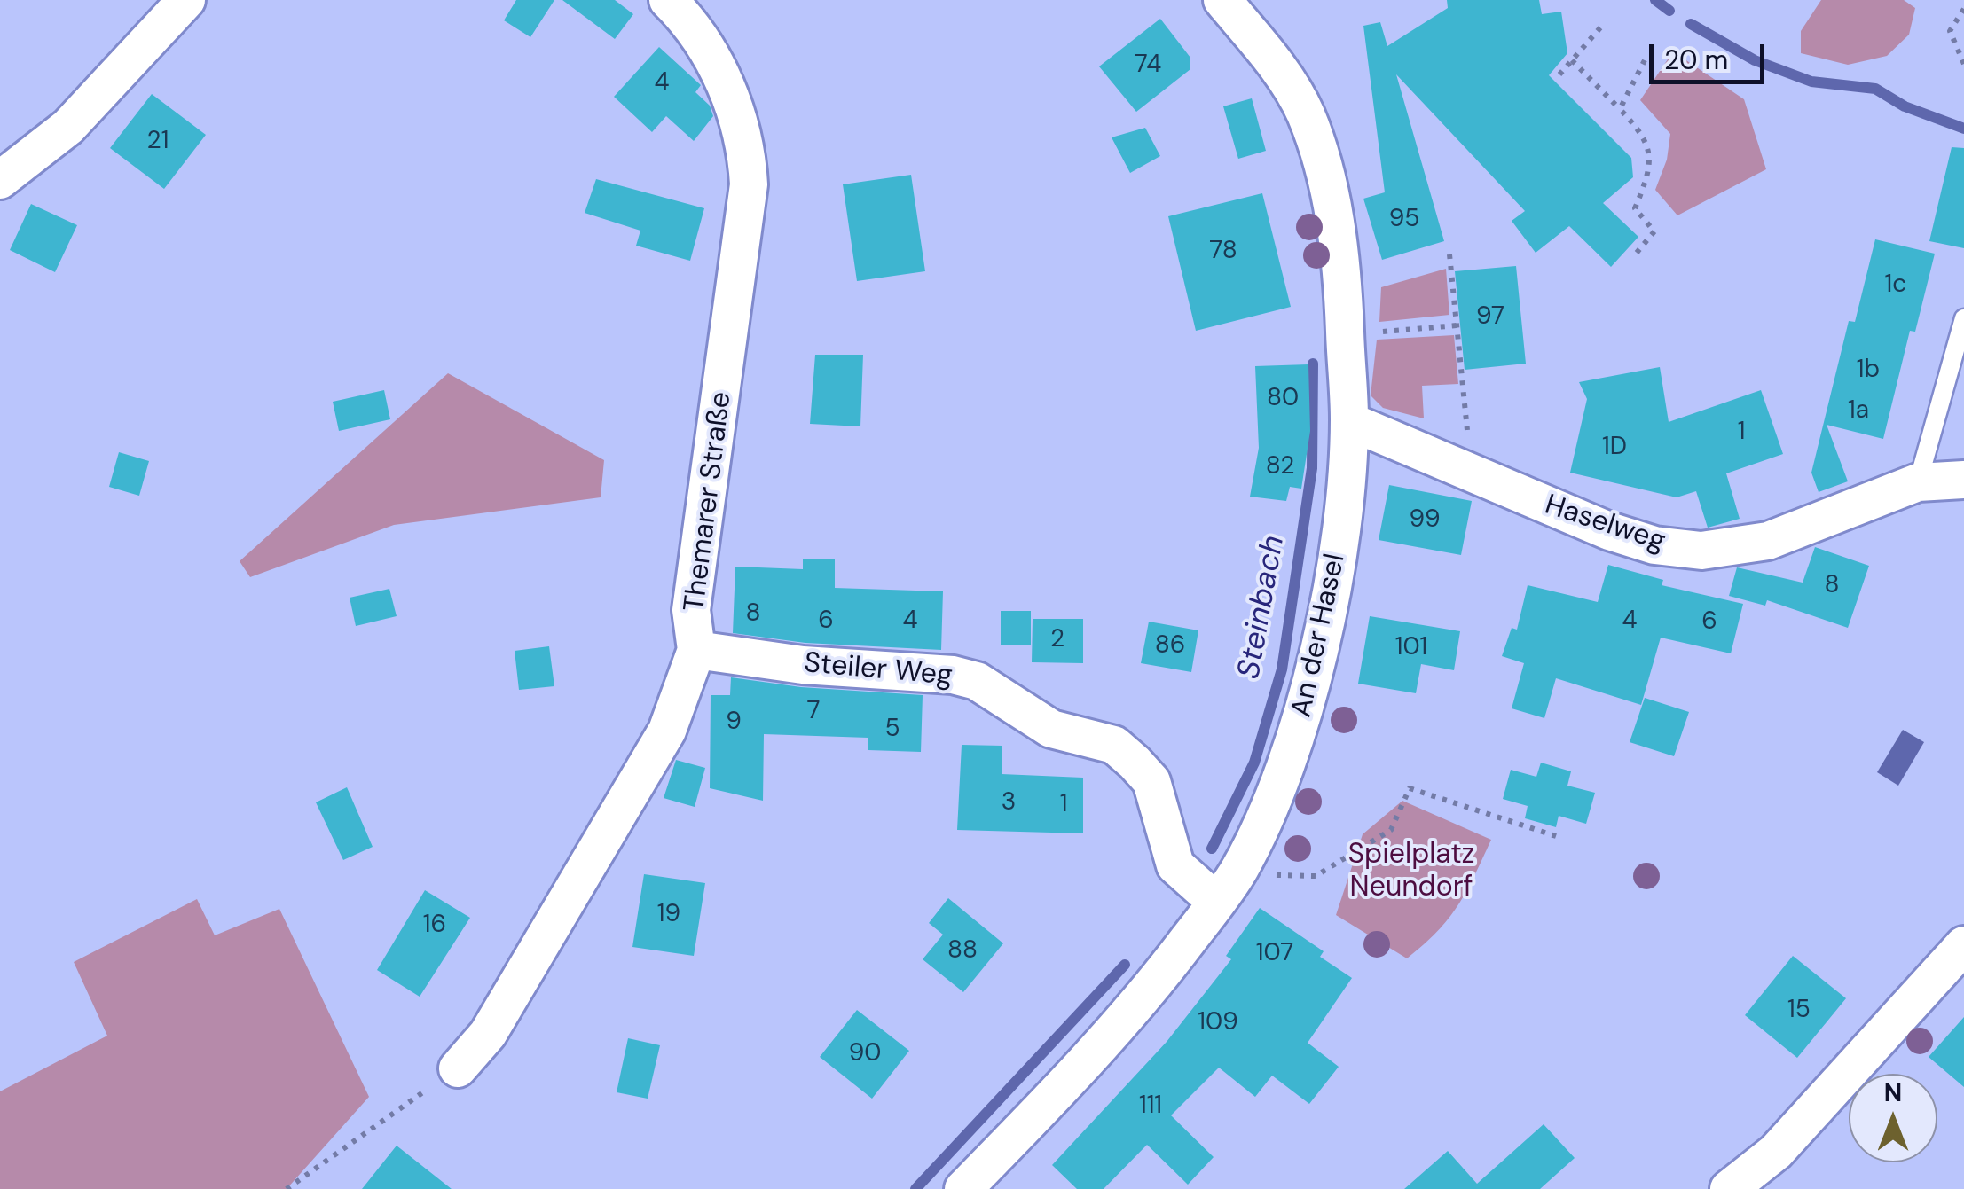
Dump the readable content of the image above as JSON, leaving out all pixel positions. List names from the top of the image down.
{
  "streets": {
    "street": [
      "Themarer Straße",
      "Haselweg",
      "An der Hasel",
      "Steiler Weg"
    ]
  },
  "crossings": [
    ["Themarer Straße", "Steiler Weg"],
    ["Haselweg", "An der Hasel"],
    ["An der Hasel", "Steiler Weg"]
  ],
  "water": ["Steinbach"],
  "parks": ["Spielplatz Neundorf"],
  "house_numbers": [
    "74",
    "4",
    "21",
    "95",
    "78",
    "1c",
    "97",
    "1b",
    "80",
    "1a",
    "1",
    "1D",
    "82",
    "99",
    "8",
    "8",
    "6",
    "4",
    "4",
    "6",
    "2",
    "86",
    "101",
    "7",
    "9",
    "5",
    "3",
    "1",
    "19",
    "16",
    "88",
    "107",
    "15",
    "109",
    "90",
    "111"
  ],
  "scale_bar": "20 m",
  "north": "top"
}
